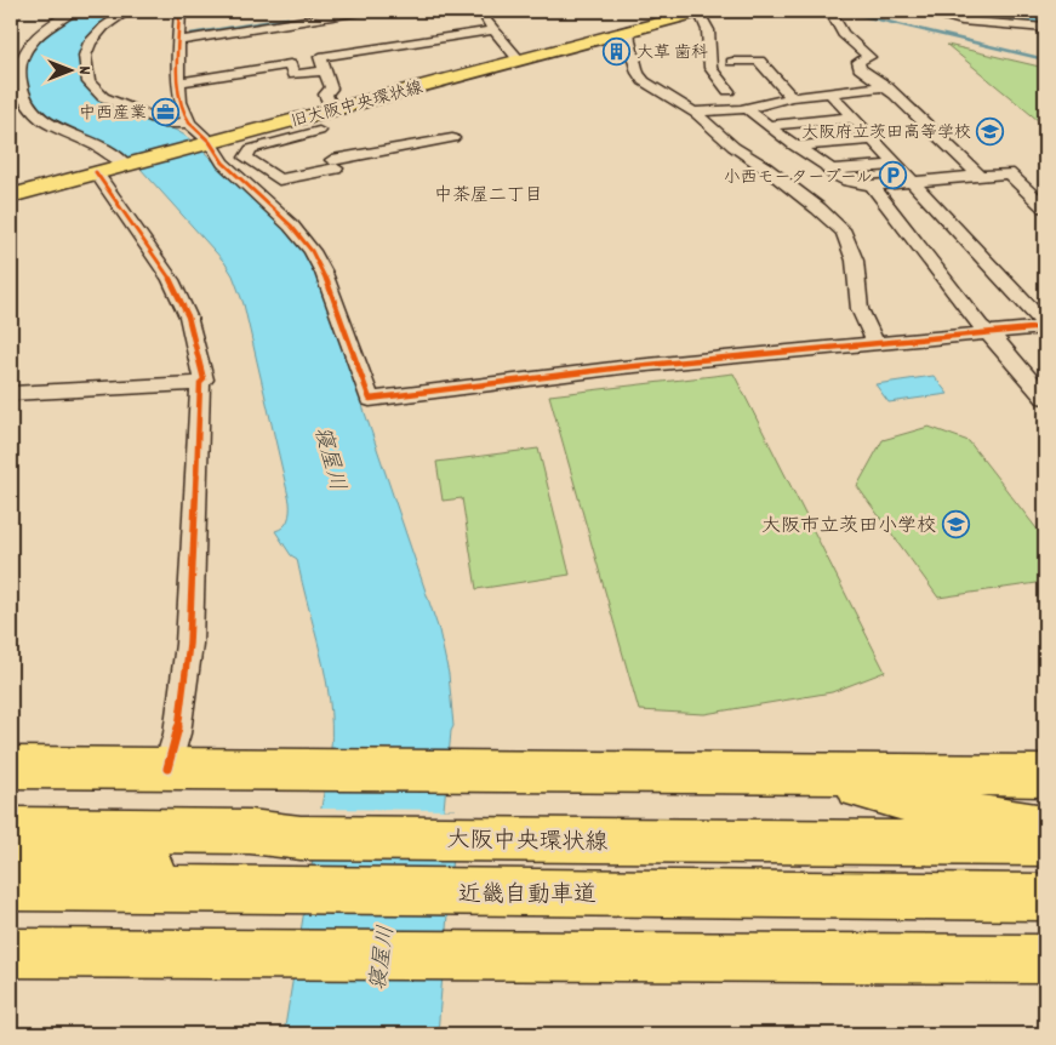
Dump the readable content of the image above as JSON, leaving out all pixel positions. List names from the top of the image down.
{
  "streets": {
    "main road": ["旧大阪中央環状線", "大阪中央環状線", "近畿自動車道"]
  },
  "districts": ["中茶屋二丁目"],
  "water": ["寝屋川"],
  "places": {
    "building": ["大草 歯科"],
    "office": ["中西産業"],
    "school or university": ["大阪府立茨田高等学校", "大阪市立茨田小学校"],
    "parking": ["小西モータープール"]
  },
  "north": "right"
}
